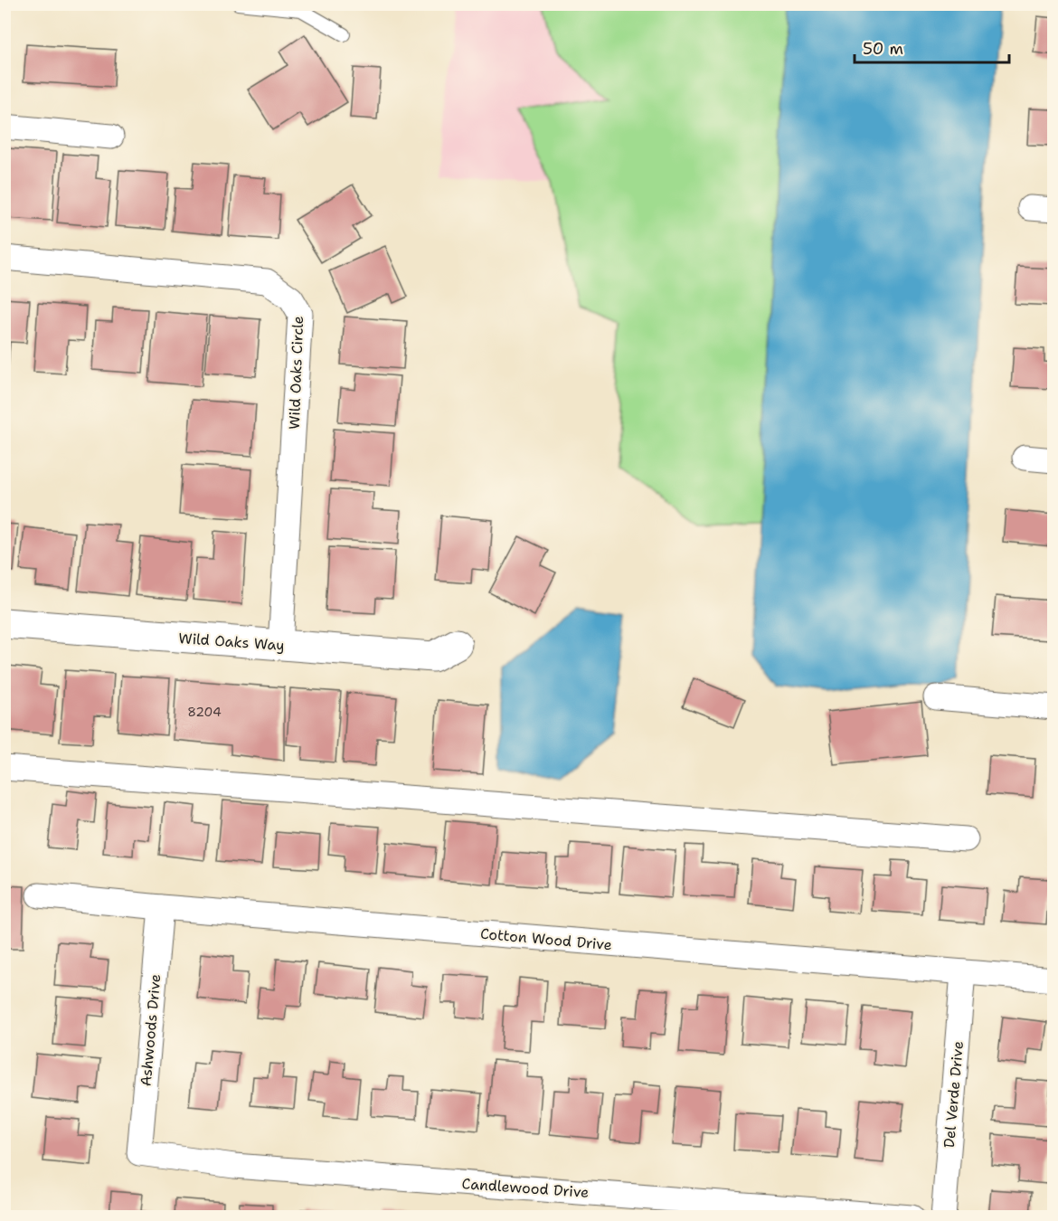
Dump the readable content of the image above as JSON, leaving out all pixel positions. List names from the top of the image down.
{
  "streets": {
    "street": [
      "Wild Oaks Circle",
      "Wild Oaks Way",
      "Cotton Wood Drive",
      "Ashwoods Drive",
      "Del Verde Drive",
      "Candlewood Drive"
    ]
  },
  "crossings": [
    ["Wild Oaks Circle", "Wild Oaks Way"],
    ["Cotton Wood Drive", "Ashwoods Drive"],
    ["Cotton Wood Drive", "Del Verde Drive"],
    ["Ashwoods Drive", "Candlewood Drive"]
  ],
  "house_numbers": ["8204"],
  "scale_bar": "50 m"
}
